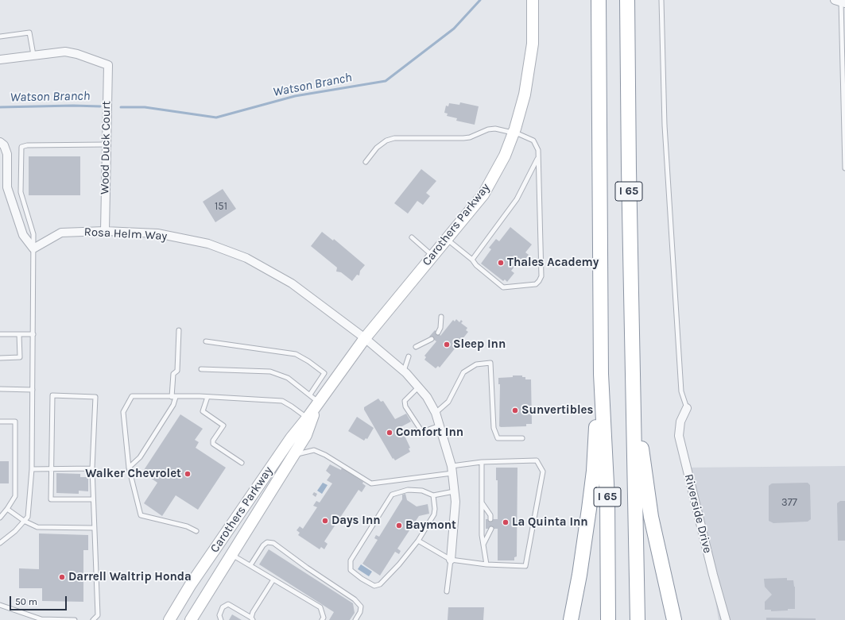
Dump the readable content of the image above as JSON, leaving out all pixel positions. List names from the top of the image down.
{
  "streets": {
    "highway": ["I 65"],
    "main road": ["Carothers Parkway"],
    "street": ["Wood Duck Court", "Rosa Helm Way", "Riverside Drive"]
  },
  "crossings": [
    ["Wood Duck Court", "Rosa Helm Way"],
    ["Carothers Parkway", "Rosa Helm Way"]
  ],
  "water": ["Watson Branch"],
  "places": [
    "Thales Academy",
    "Sleep Inn",
    "Sunvertibles",
    "Comfort Inn",
    "Walker Chevrolet",
    "Days Inn",
    "La Quinta Inn",
    "Baymont",
    "Darrell Waltrip Honda"
  ],
  "house_numbers": ["151", "377"],
  "scale_bar": "50 m"
}
